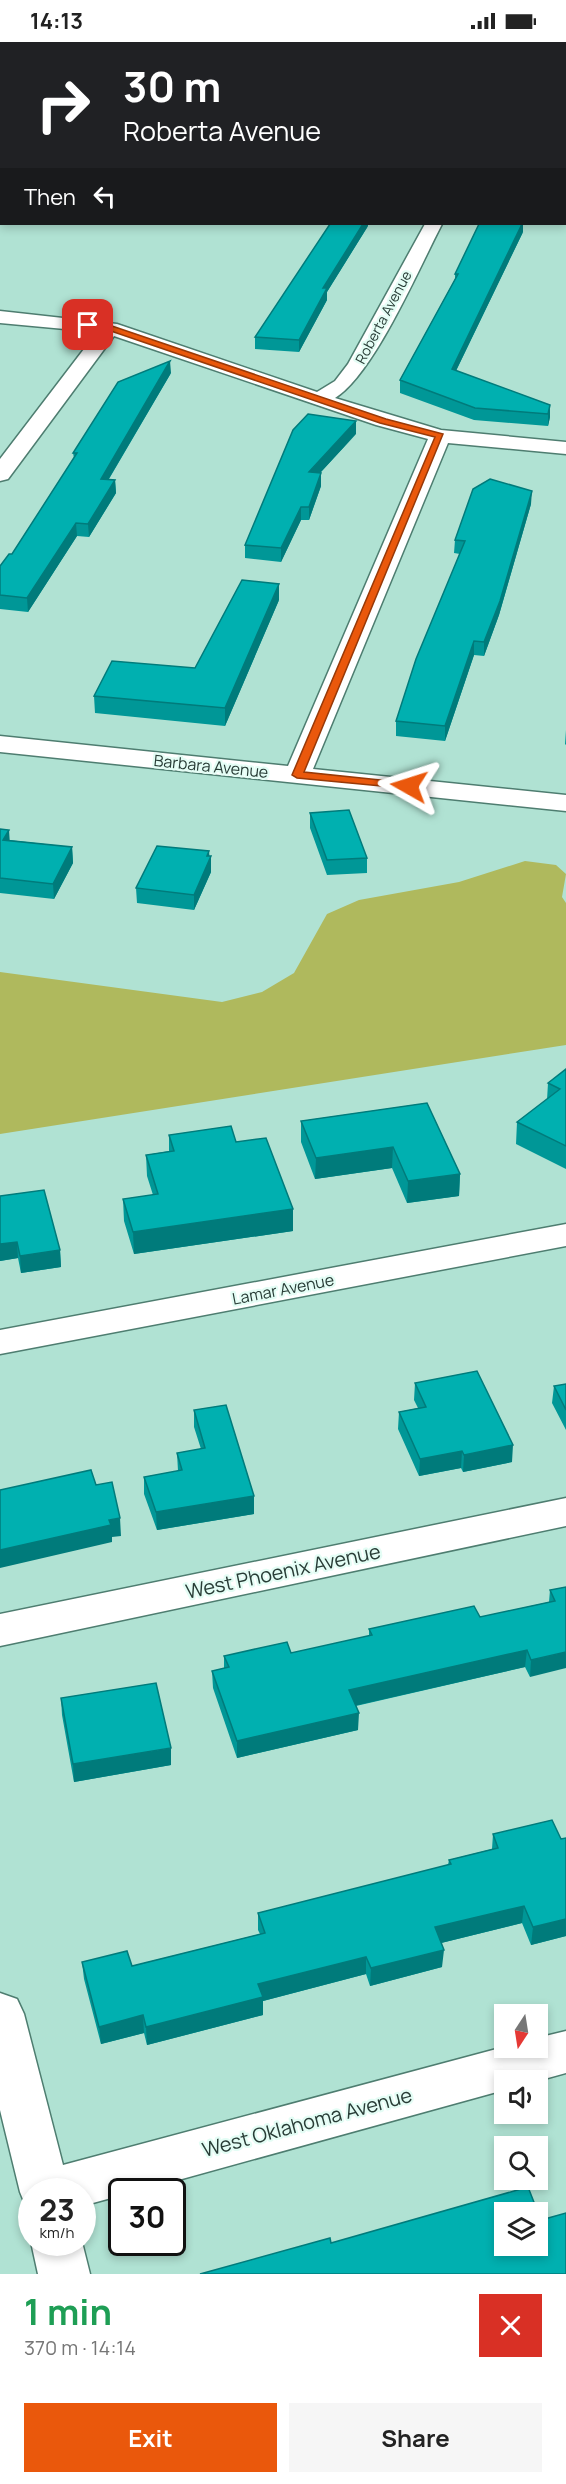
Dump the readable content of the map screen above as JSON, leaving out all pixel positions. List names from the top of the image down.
{
  "streets": {
    "street": [
      "Roberta Avenue",
      "Barbara Avenue",
      "Lamar Avenue",
      "West Phoenix Avenue",
      "West Oklahoma Avenue"
    ]
  },
  "north": "bottom",
  "page": {
    "status": "14:13",
    "turn": ["30 m", "Roberta Avenue"],
    "then": "Then",
    "speed": "23 km/h",
    "limit": "30",
    "heading": ["1 min", "370 m · 14:14"],
    "buttons": ["Exit", "Share"]
  }
}
